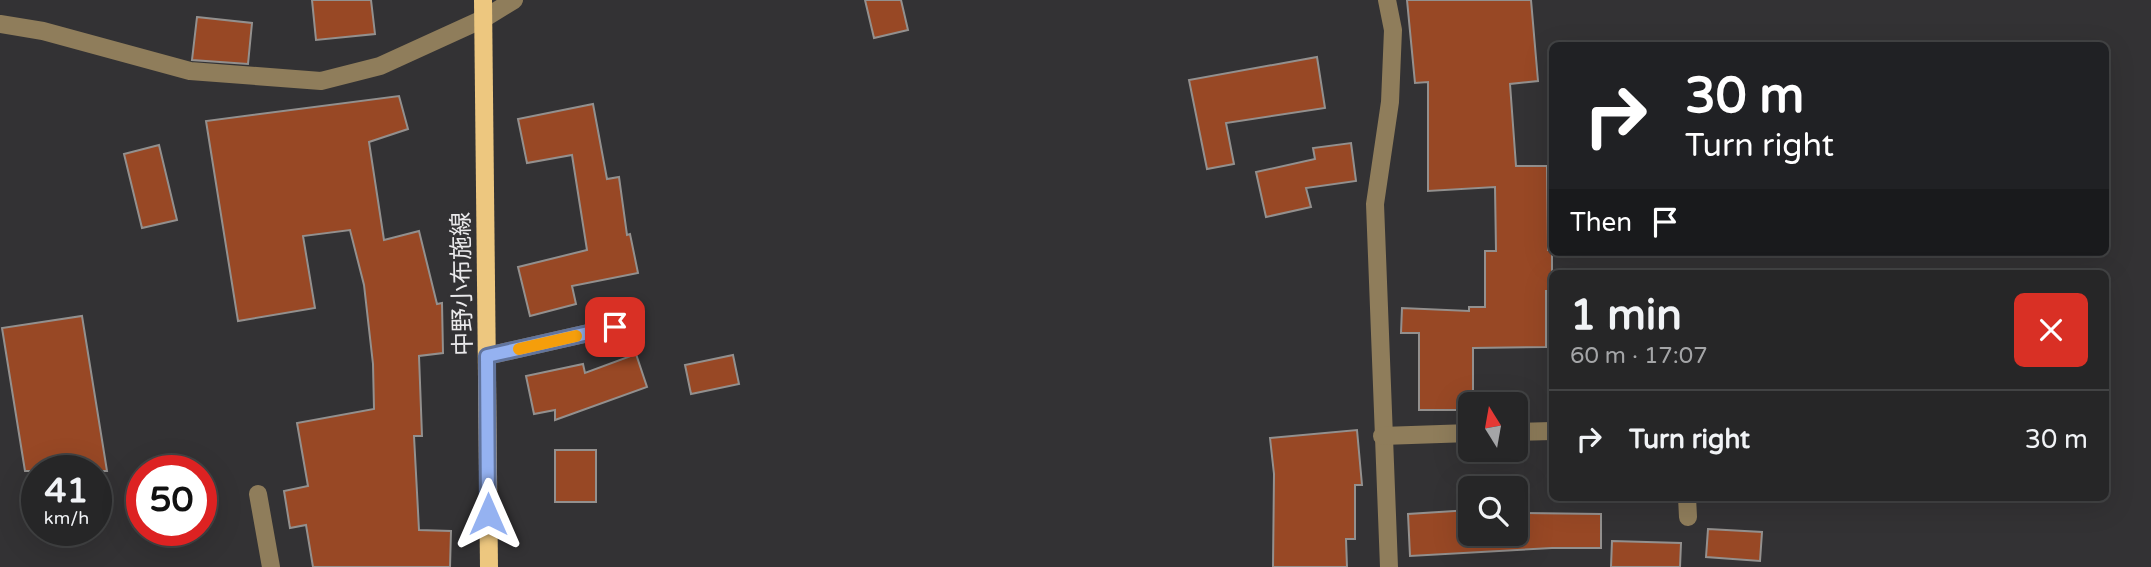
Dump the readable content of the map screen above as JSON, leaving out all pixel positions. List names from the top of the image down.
{
  "streets": {
    "main road": ["中野小布施線"]
  },
  "north": "top",
  "page": {
    "turn": ["30 m", "Turn right"],
    "then": "Then",
    "heading": ["1 min", "60 m · 17:07"],
    "list": [
      {
        "name": "Turn right",
        "value": "30 m"
      }
    ],
    "speed": "41 km/h",
    "limit": "50"
  }
}
